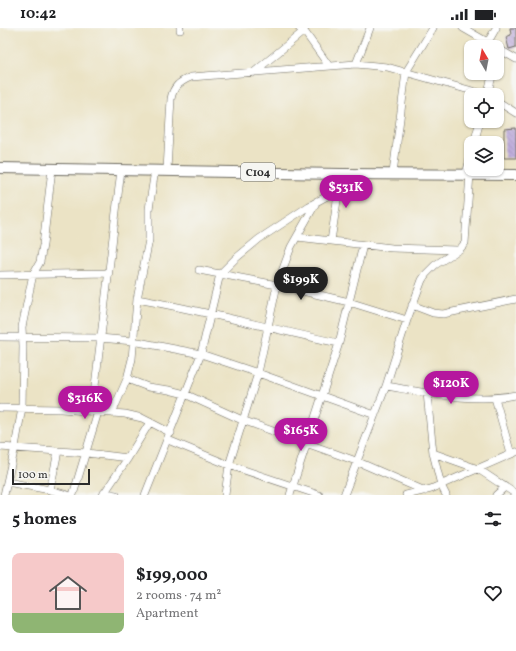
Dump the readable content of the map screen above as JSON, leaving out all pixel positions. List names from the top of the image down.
{
  "streets": {
    "highway": ["C104"]
  },
  "scale_bar": "100 m",
  "north": "top",
  "page": {
    "status": "10:42",
    "price": [
      "$531K",
      "$199K",
      "$120K",
      "$316K",
      "$165K"
    ],
    "scale": "100 m",
    "heading": "5 homes",
    "list": [
      {
        "name": "$199,000",
        "note": "2 rooms · 74 m² · Apartment"
      }
    ]
  }
}
